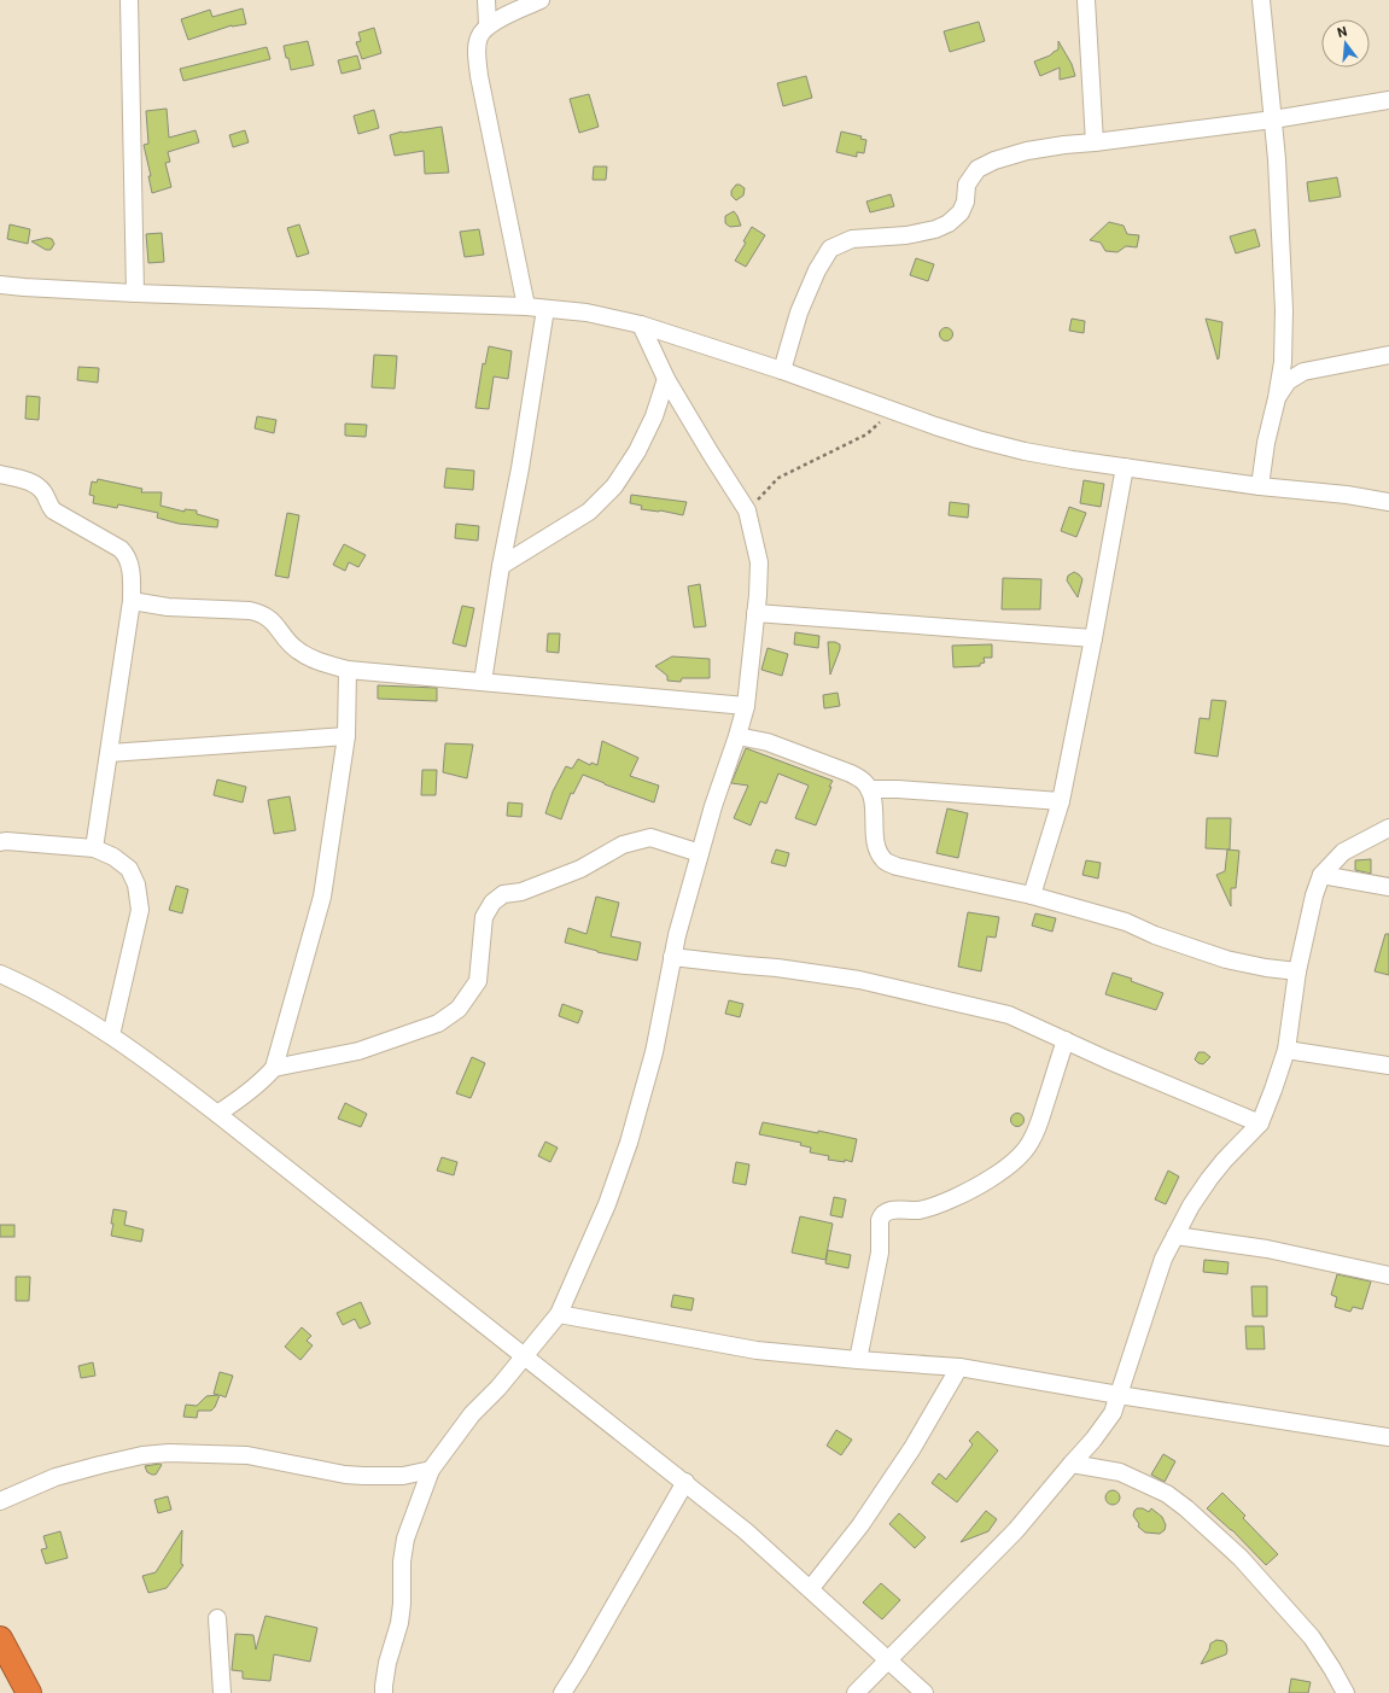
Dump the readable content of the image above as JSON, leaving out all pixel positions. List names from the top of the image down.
{
  "north": "top"
}
